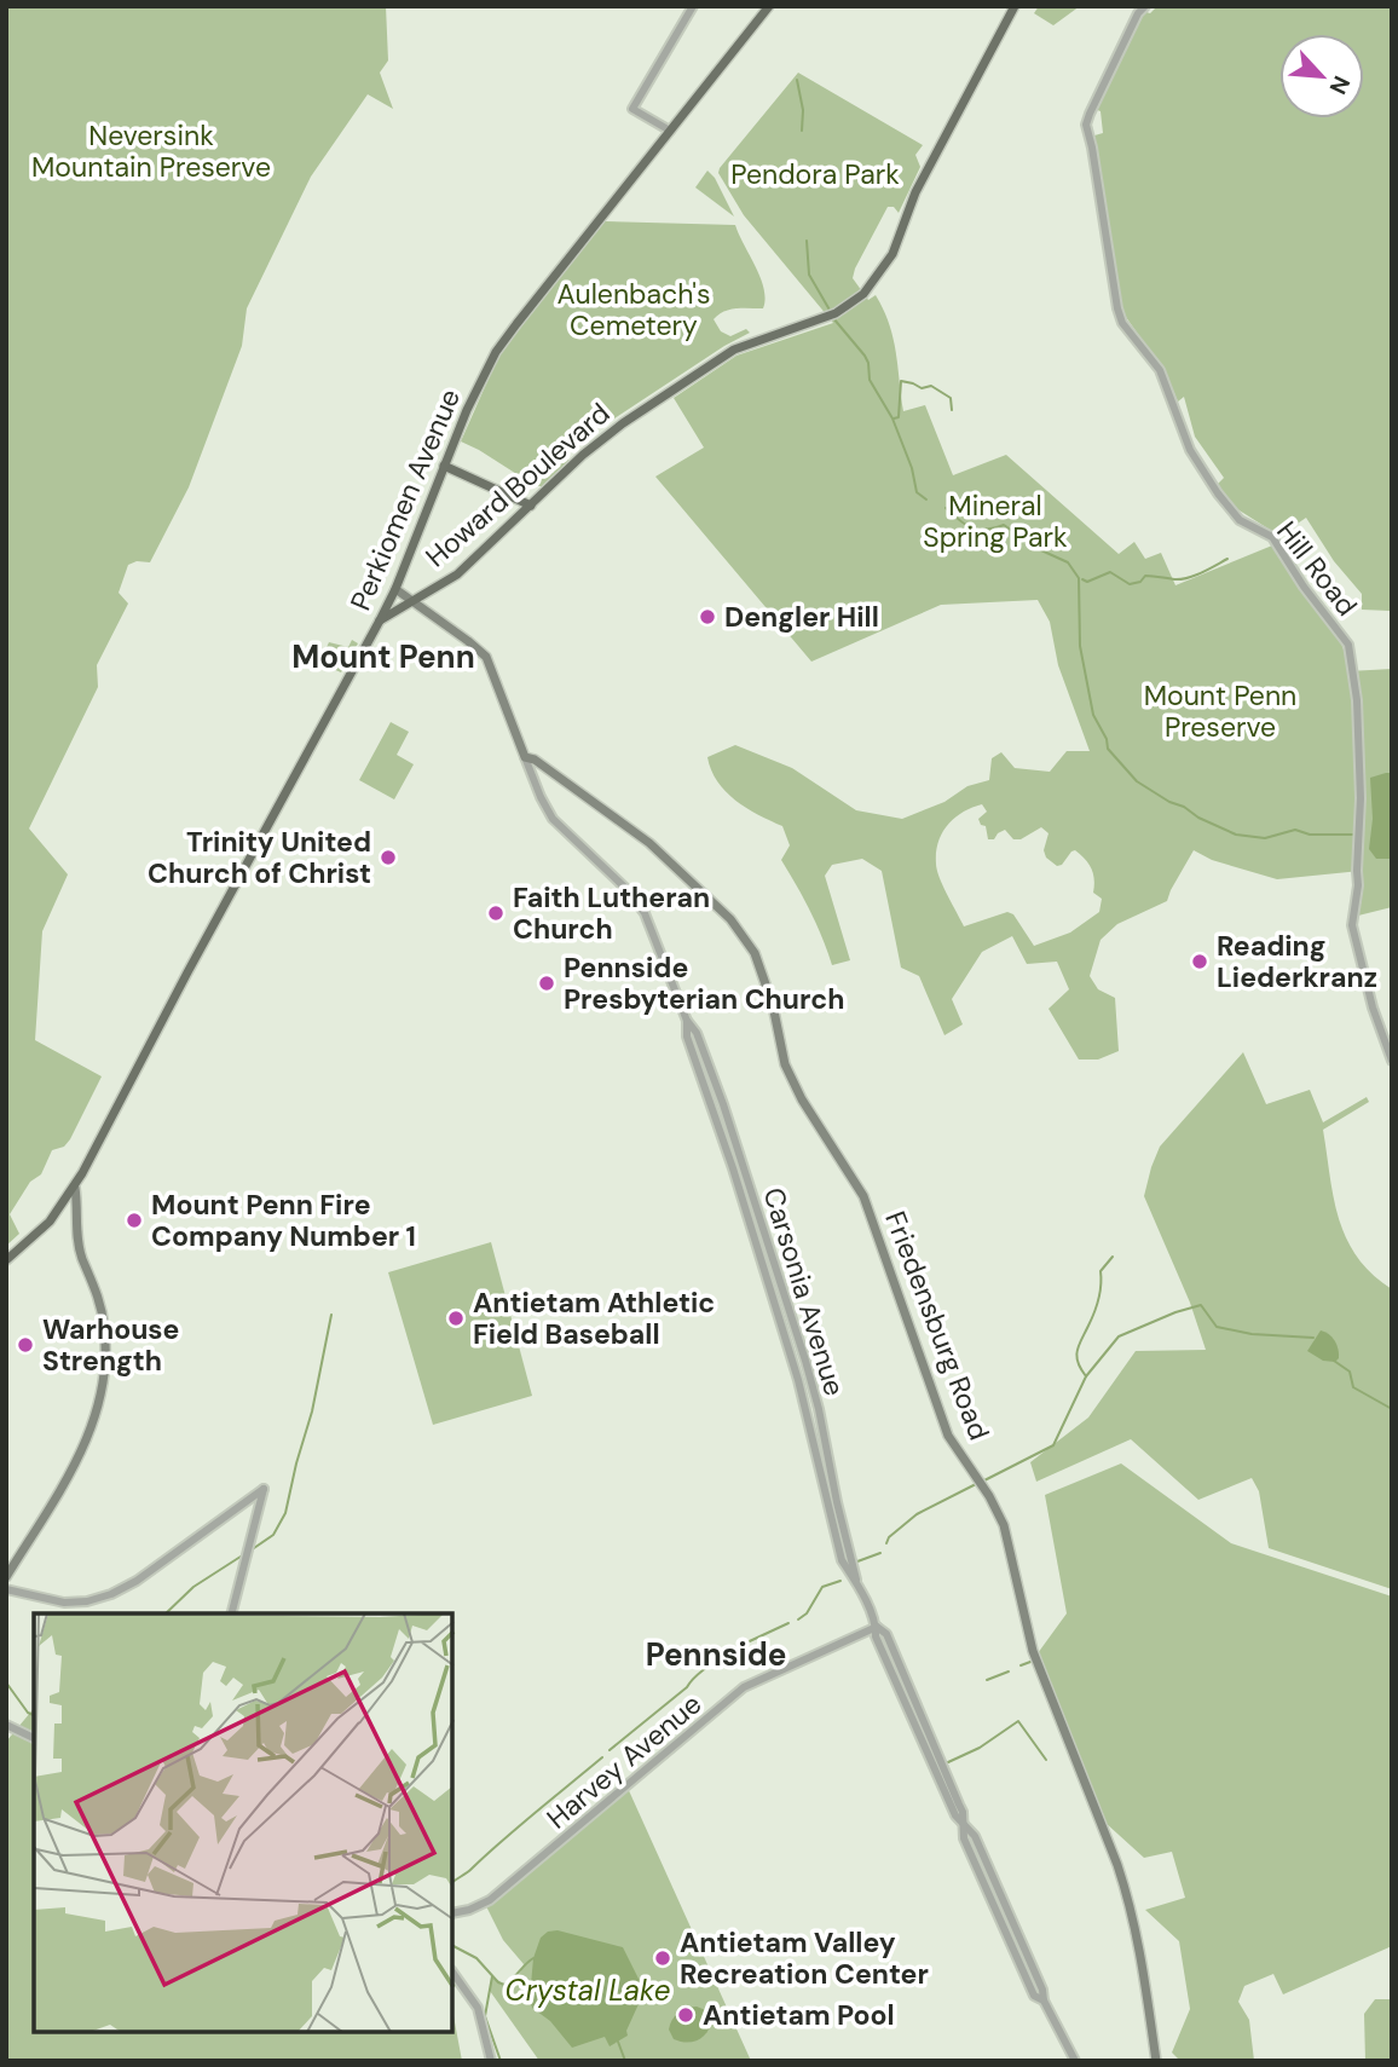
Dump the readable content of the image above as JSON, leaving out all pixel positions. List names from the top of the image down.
{
  "streets": {
    "main road": ["Howard Boulevard", "Perkiomen Avenue", "Friedensburg Road"],
    "street": ["Hill Road", "Carsonia Avenue", "Harvey Avenue"]
  },
  "crossings": [
    ["Howard Boulevard", "Perkiomen Avenue"],
    ["Carsonia Avenue", "Friedensburg Road"],
    ["Carsonia Avenue", "Harvey Avenue"]
  ],
  "districts": ["Mount Penn", "Pennside"],
  "water": ["Crystal Lake"],
  "parks": [
    "Neversink Mountain Preserve",
    "Pendora Park",
    "Aulenbach's Cemetery",
    "Mineral Spring Park",
    "Mount Penn Preserve"
  ],
  "places": [
    "Dengler Hill",
    "Trinity United Church of Christ",
    "Faith Lutheran Church",
    "Reading Liederkranz",
    "Pennside Presbyterian Church",
    "Mount Penn Fire Company Number 1",
    "Antietam Athletic Field Baseball",
    "Warhouse Strength",
    "Antietam Valley Recreation Center",
    "Antietam Pool"
  ],
  "north": "bottom right"
}
